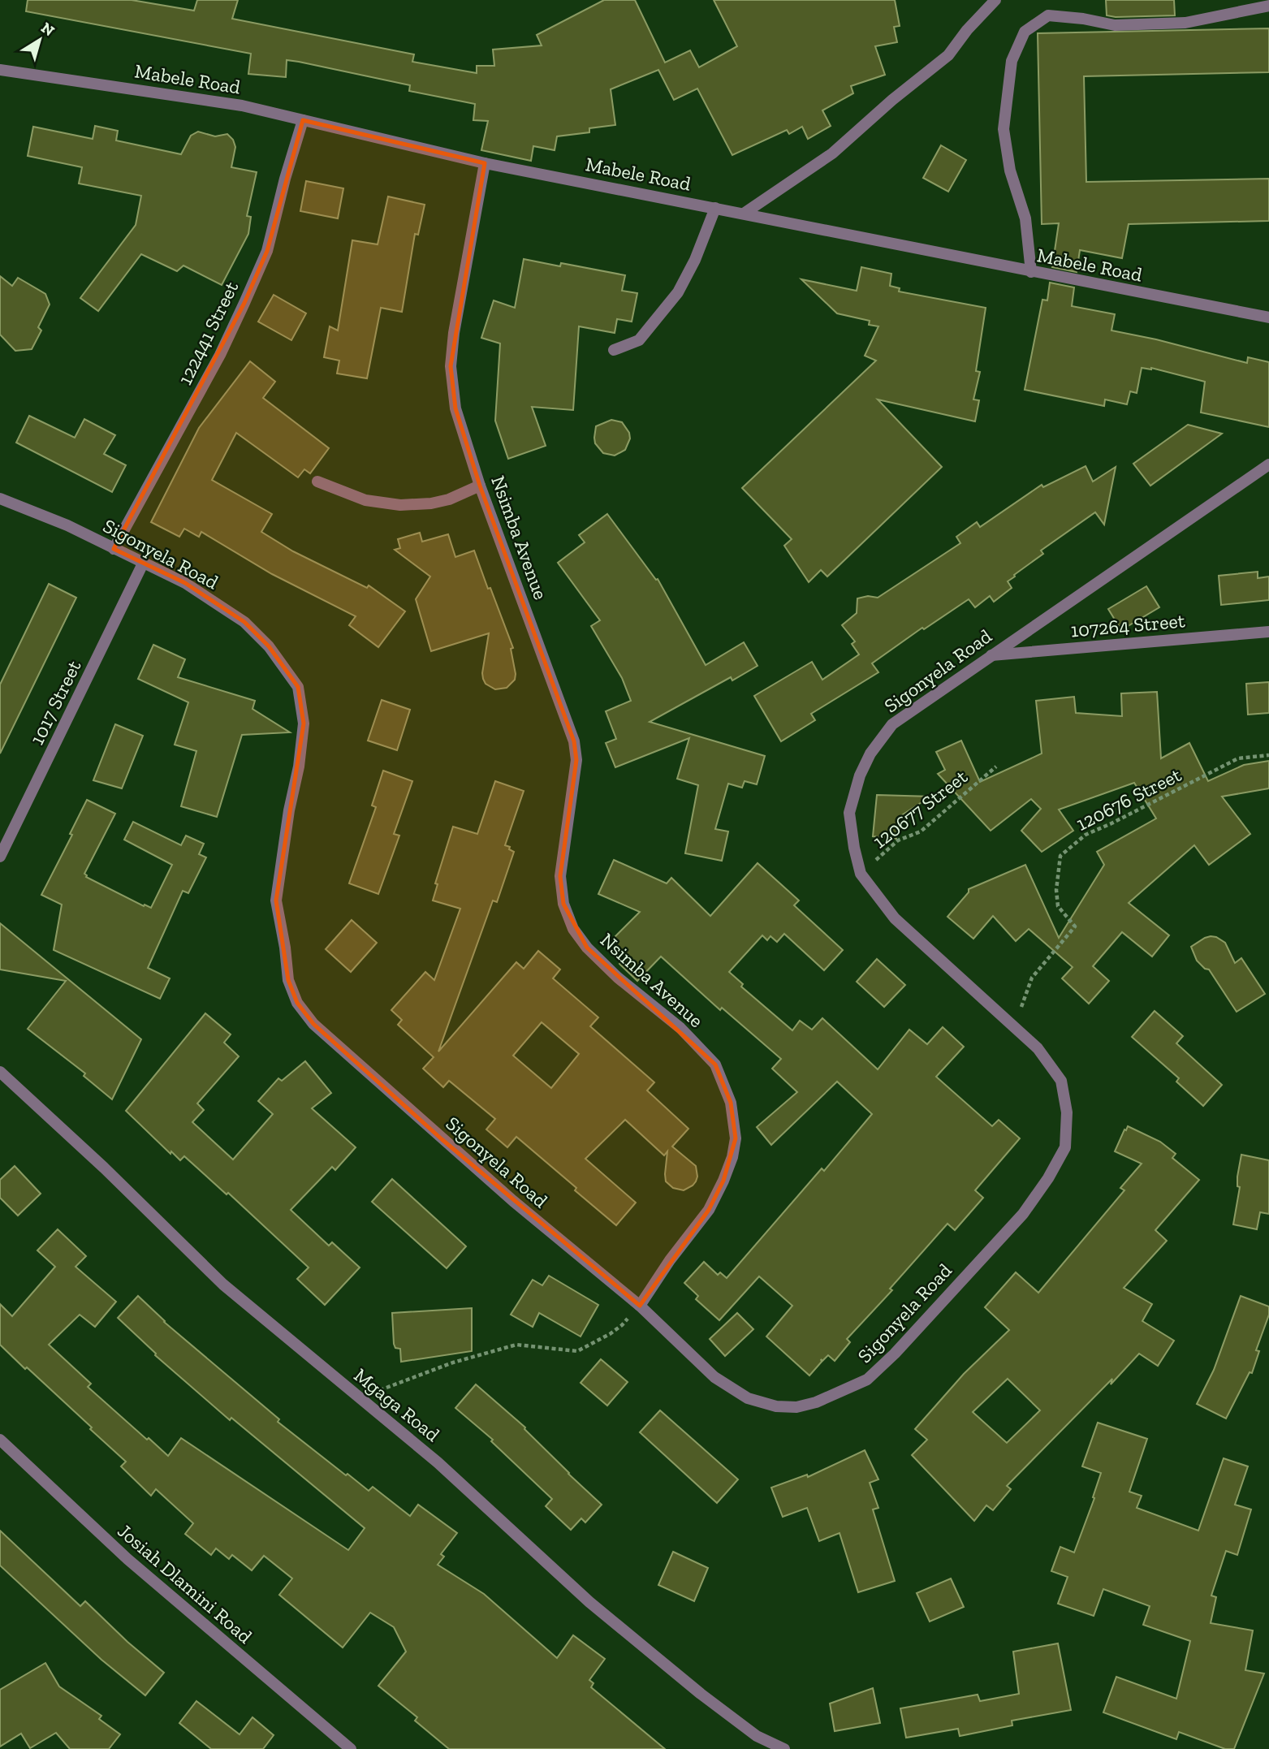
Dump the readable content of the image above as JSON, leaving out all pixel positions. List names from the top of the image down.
{
  "streets": {
    "street": [
      "Mabele Road",
      "122441 Street",
      "Nsimba Avenue",
      "Sigonyela Road",
      "107264 Street",
      "1017 Street",
      "Mgaga Road",
      "Josiah Dlamini Road"
    ],
    "path": ["120676 Street", "120677 Street"]
  },
  "crossings": [
    ["Mabele Road", "122441 Street"],
    ["Mabele Road", "Nsimba Avenue"],
    ["122441 Street", "Sigonyela Road"],
    ["Nsimba Avenue", "Sigonyela Road"],
    ["Sigonyela Road", "107264 Street"],
    ["Sigonyela Road", "1017 Street"],
    ["Sigonyela Road", "120676 Street"],
    ["Sigonyela Road", "120677 Street"]
  ],
  "north": "top right"
}
